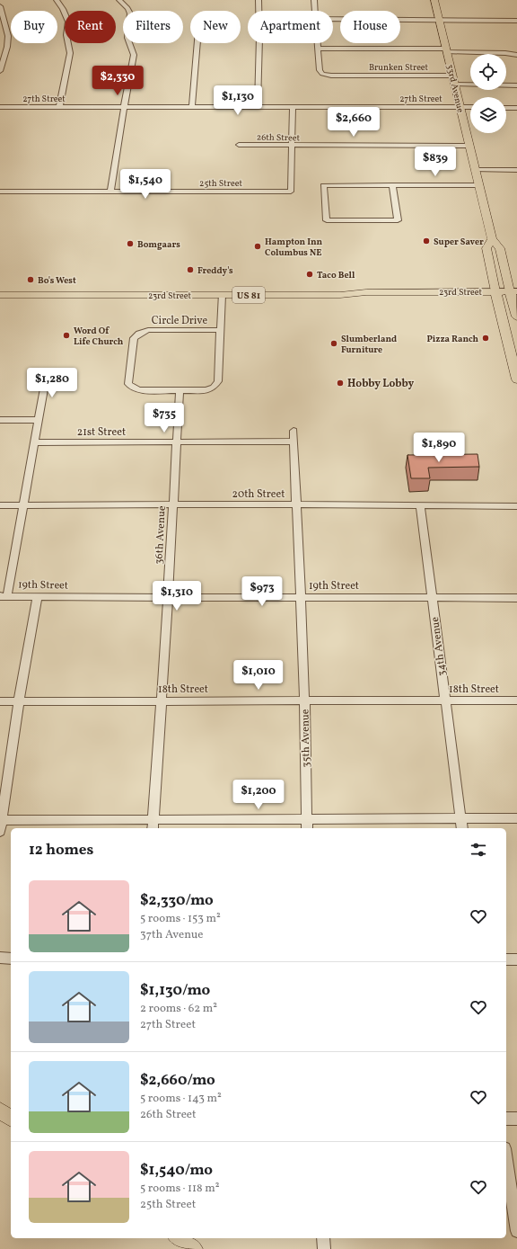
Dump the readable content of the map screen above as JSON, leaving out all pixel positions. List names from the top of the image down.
{
  "streets": {
    "highway": ["33rd Avenue", "23rd Street", "US 81"],
    "street": [
      "Brunken Street",
      "27th Street",
      "26th Street",
      "25th Street",
      "Circle Drive",
      "21st Street",
      "20th Street",
      "36th Avenue",
      "19th Street",
      "34th Avenue",
      "18th Street",
      "35th Avenue"
    ]
  },
  "crossings": [
    ["Brunken Street", "33rd Avenue"],
    ["33rd Avenue", "27th Street"],
    ["33rd Avenue", "26th Street"],
    ["33rd Avenue", "23rd Street"],
    ["26th Street", "25th Street"],
    ["Circle Drive", "36th Avenue"],
    ["21st Street", "36th Avenue"],
    ["21st Street", "35th Avenue"],
    ["20th Street", "36th Avenue"],
    ["20th Street", "34th Avenue"],
    ["20th Street", "35th Avenue"],
    ["36th Avenue", "19th Street"],
    ["36th Avenue", "18th Street"],
    ["19th Street", "34th Avenue"],
    ["19th Street", "35th Avenue"],
    ["34th Avenue", "18th Street"],
    ["18th Street", "35th Avenue"]
  ],
  "places": [
    "Super Saver",
    "Bomgaars",
    "Hampton Inn Columbus NE",
    "Freddy's",
    "Taco Bell",
    "Bo's West",
    "Word Of Life Church",
    "Pizza Ranch",
    "Slumberland Furniture",
    "Hobby Lobby"
  ],
  "page": {
    "chip": [
      "Buy",
      "Rent",
      "Filters",
      "New",
      "Apartment",
      "House"
    ],
    "price": [
      "$2,330",
      "$1,130",
      "$2,660",
      "$839",
      "$1,540",
      "$1,280",
      "$735",
      "$1,890",
      "$973",
      "$1,310",
      "$1,010",
      "$1,200"
    ],
    "heading": "12 homes",
    "list": [
      {
        "name": "$2,330/mo",
        "note": "5 rooms · 153 m² · 37th Avenue"
      },
      {
        "name": "$1,130/mo",
        "note": "2 rooms · 62 m² · 27th Street"
      },
      {
        "name": "$2,660/mo",
        "note": "5 rooms · 143 m² · 26th Street"
      },
      {
        "name": "$1,540/mo",
        "note": "5 rooms · 118 m² · 25th Street"
      }
    ]
  }
}
